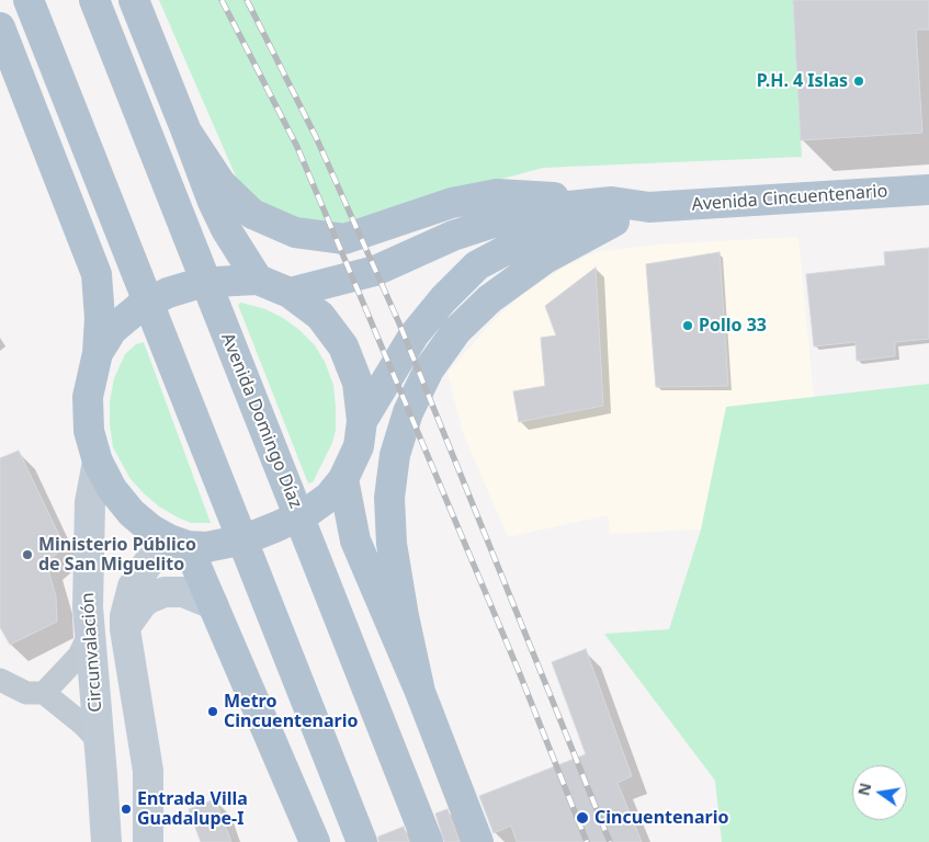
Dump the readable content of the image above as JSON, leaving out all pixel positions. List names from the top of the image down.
{
  "streets": {
    "main road": ["Avenida Cincuentenario", "Avenida Domingo Díaz", "Circunvalación"]
  },
  "places": [
    "P.H. 4 Islas",
    "Pollo 33",
    "Ministerio Público de San Miguelito",
    "Metro Cincuentenario",
    "Entrada Villa Guadalupe-I",
    "Cincuentenario"
  ],
  "north": "left"
}
